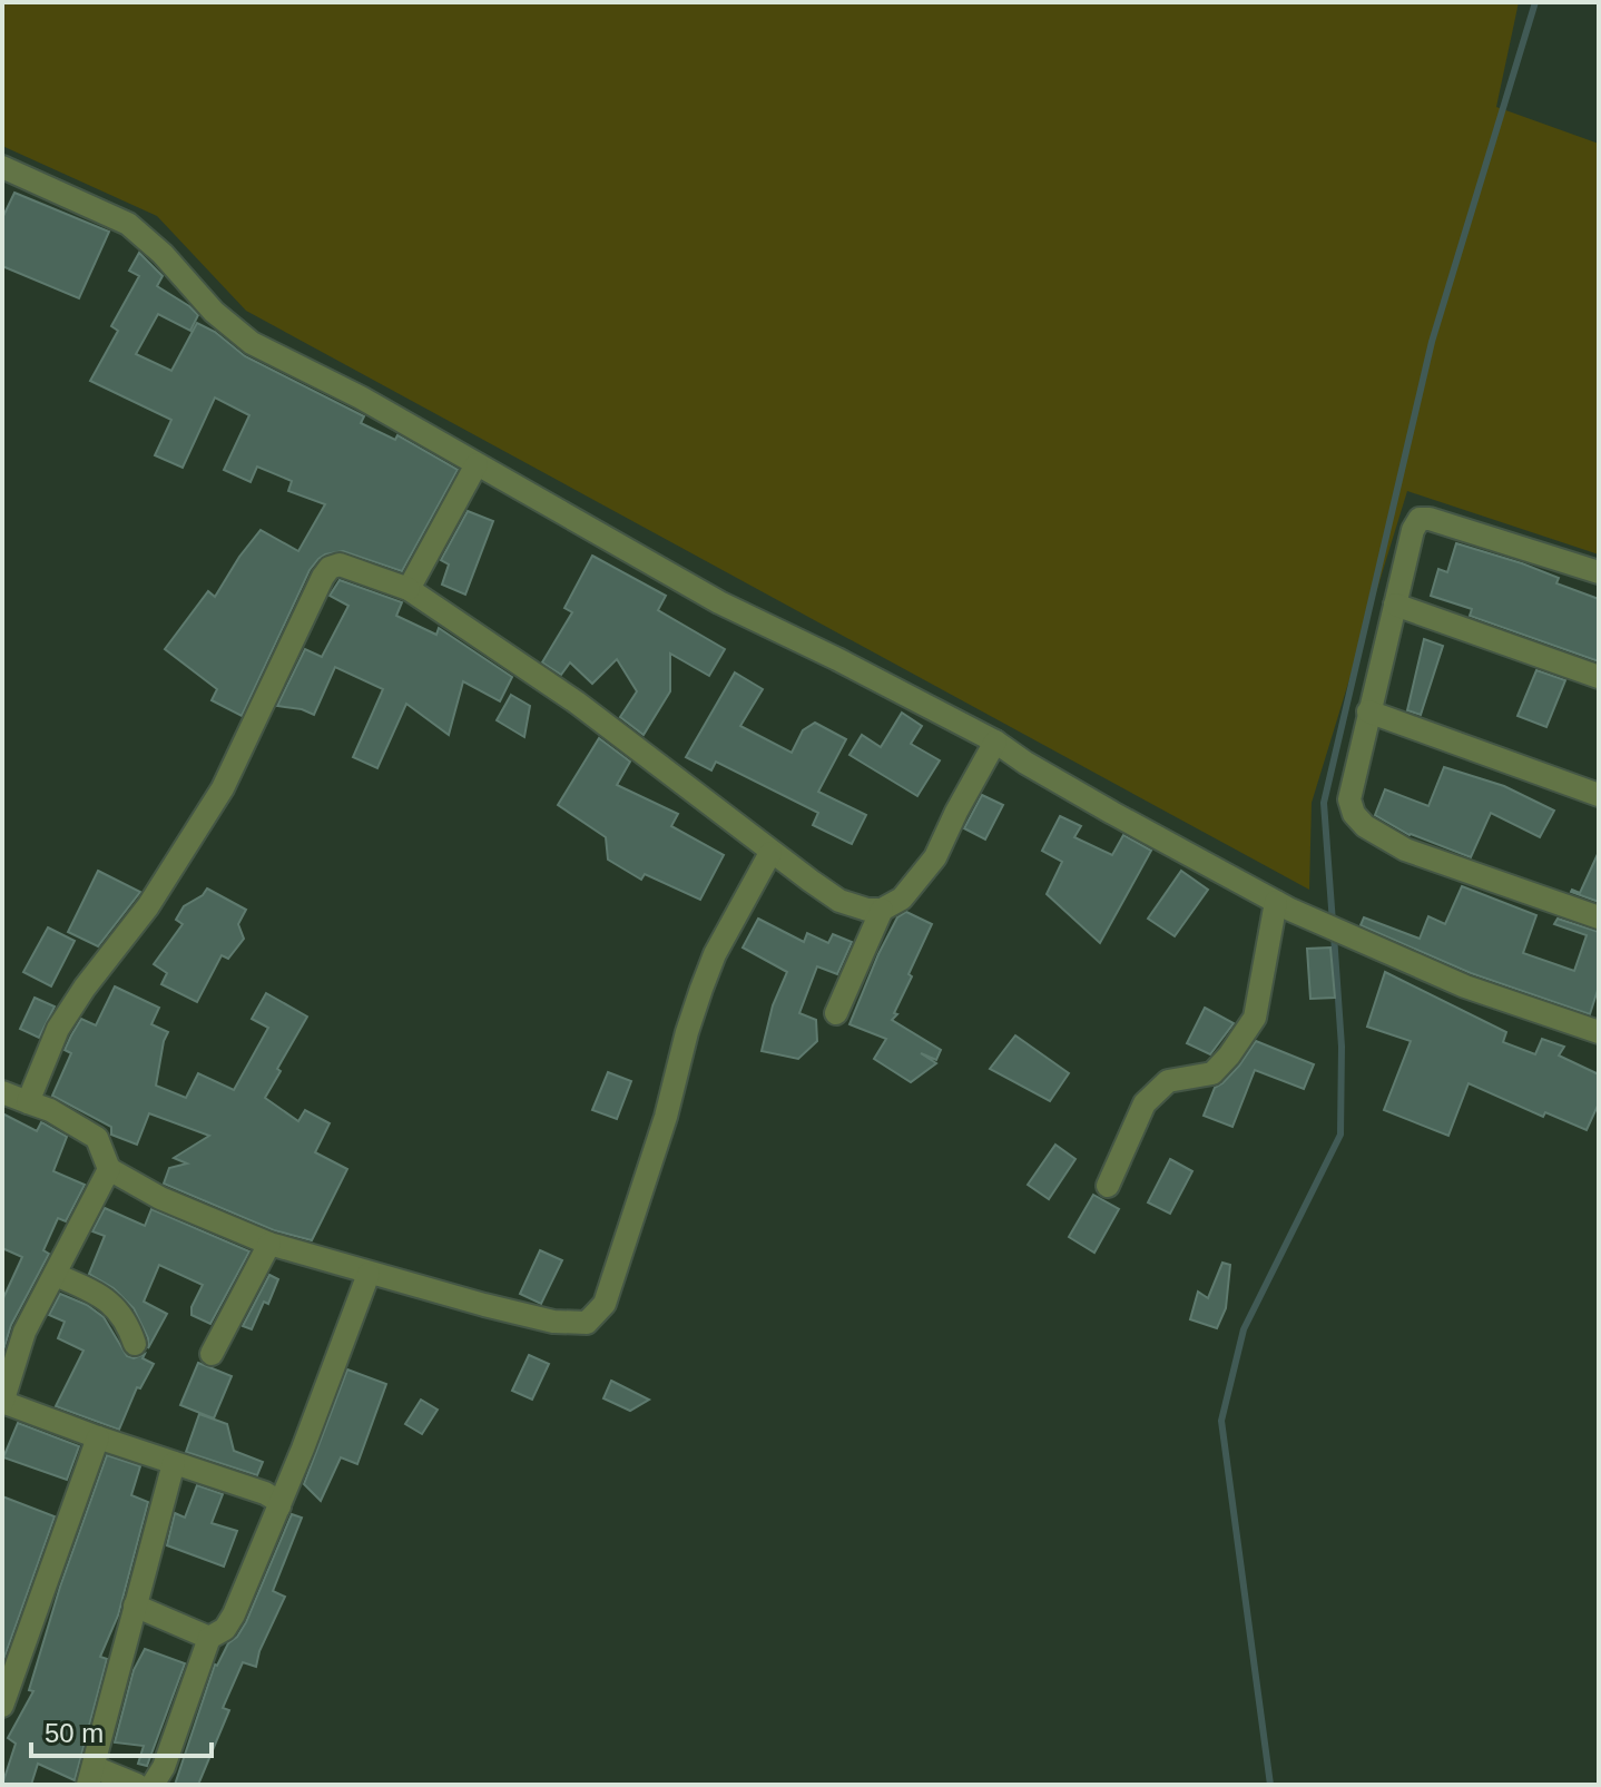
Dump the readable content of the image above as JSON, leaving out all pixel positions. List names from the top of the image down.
{
  "scale_bar": "50 m"
}
